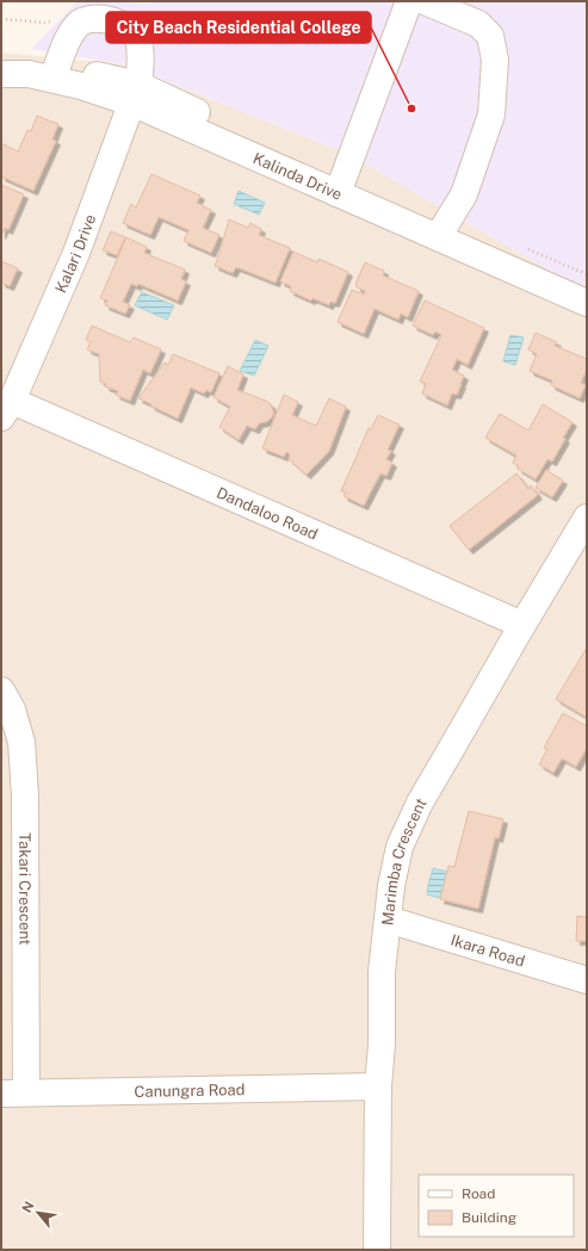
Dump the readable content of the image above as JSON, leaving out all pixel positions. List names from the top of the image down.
{
  "streets": {
    "street": [
      "Kalinda Drive",
      "Kalari Drive",
      "Dandaloo Road",
      "Marimba Crescent",
      "Takari Crescent",
      "Ikara Road",
      "Canungra Road"
    ]
  },
  "crossings": [
    ["Kalinda Drive", "Kalari Drive"],
    ["Kalari Drive", "Dandaloo Road"],
    ["Dandaloo Road", "Marimba Crescent"],
    ["Marimba Crescent", "Ikara Road"],
    ["Marimba Crescent", "Canungra Road"],
    ["Takari Crescent", "Canungra Road"]
  ],
  "places": ["City Beach Residential College"],
  "legend": ["Road", "Building"],
  "north": "top left"
}
